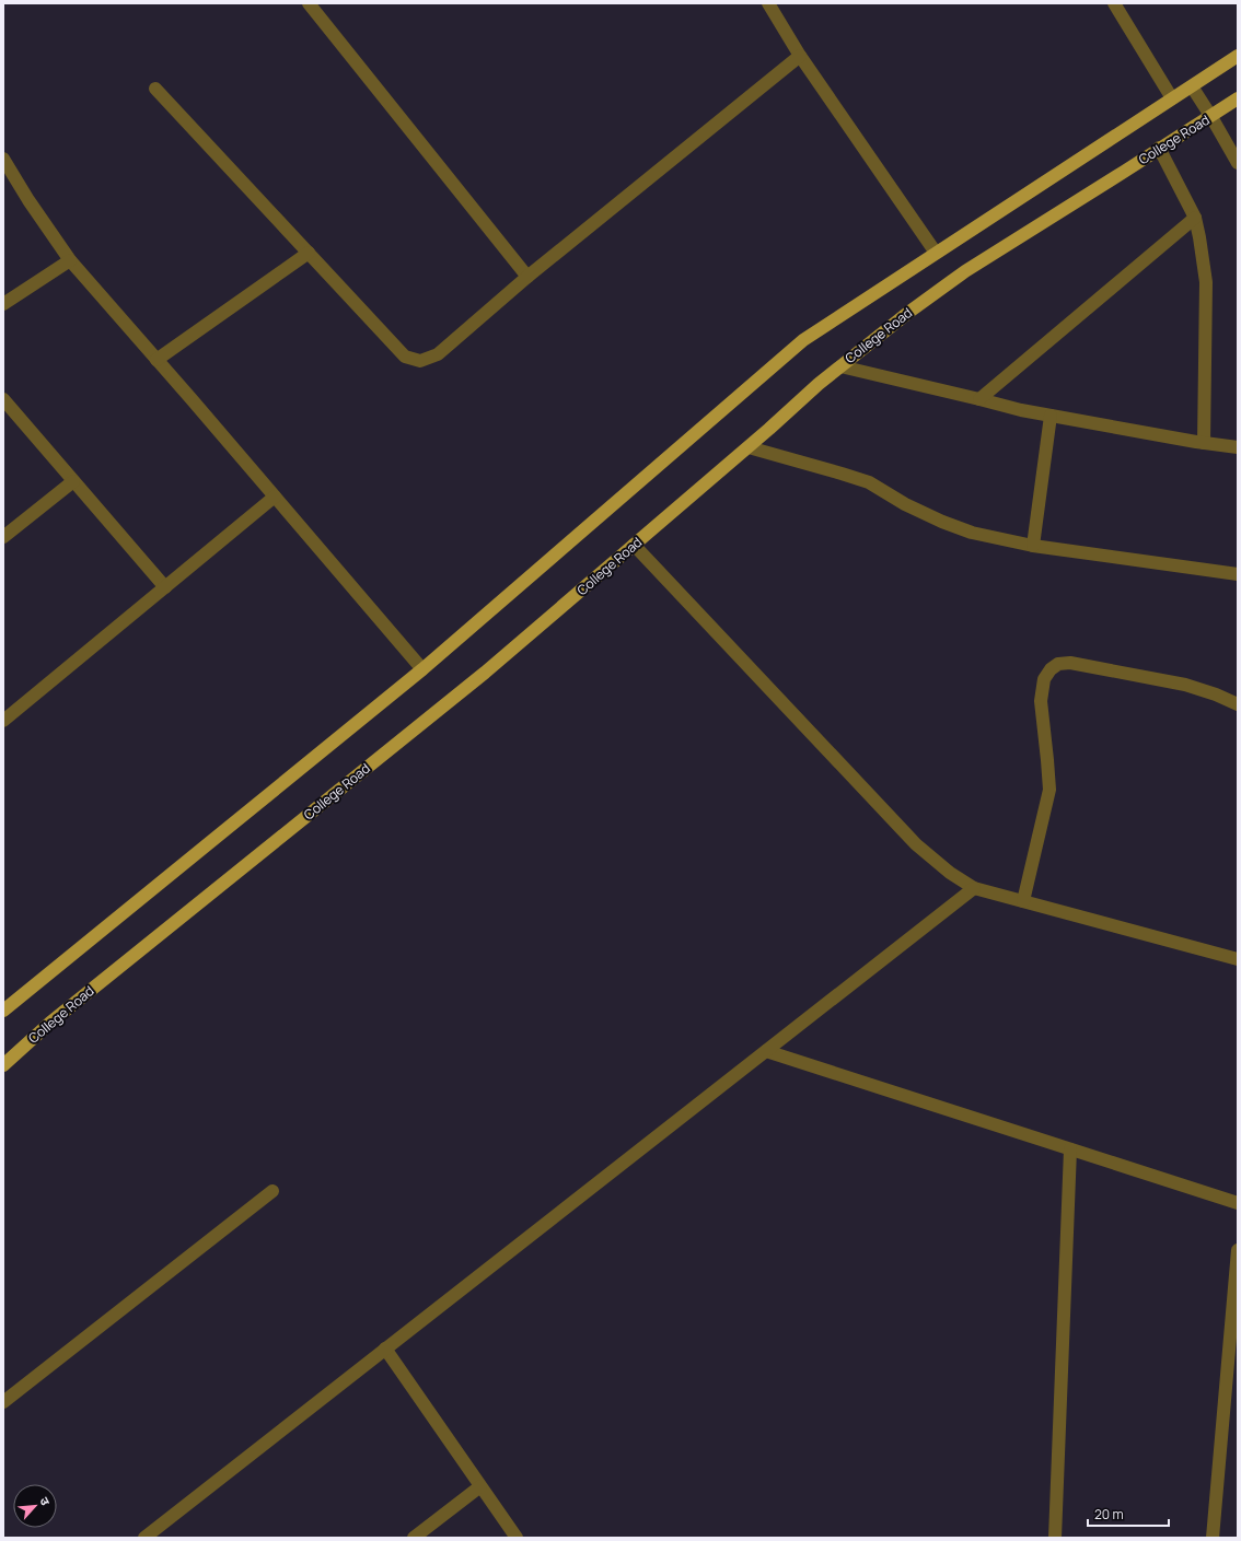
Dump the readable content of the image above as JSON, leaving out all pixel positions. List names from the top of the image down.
{
  "streets": {
    "main road": ["College Road"]
  },
  "scale_bar": "20 m",
  "north": "top right"
}
